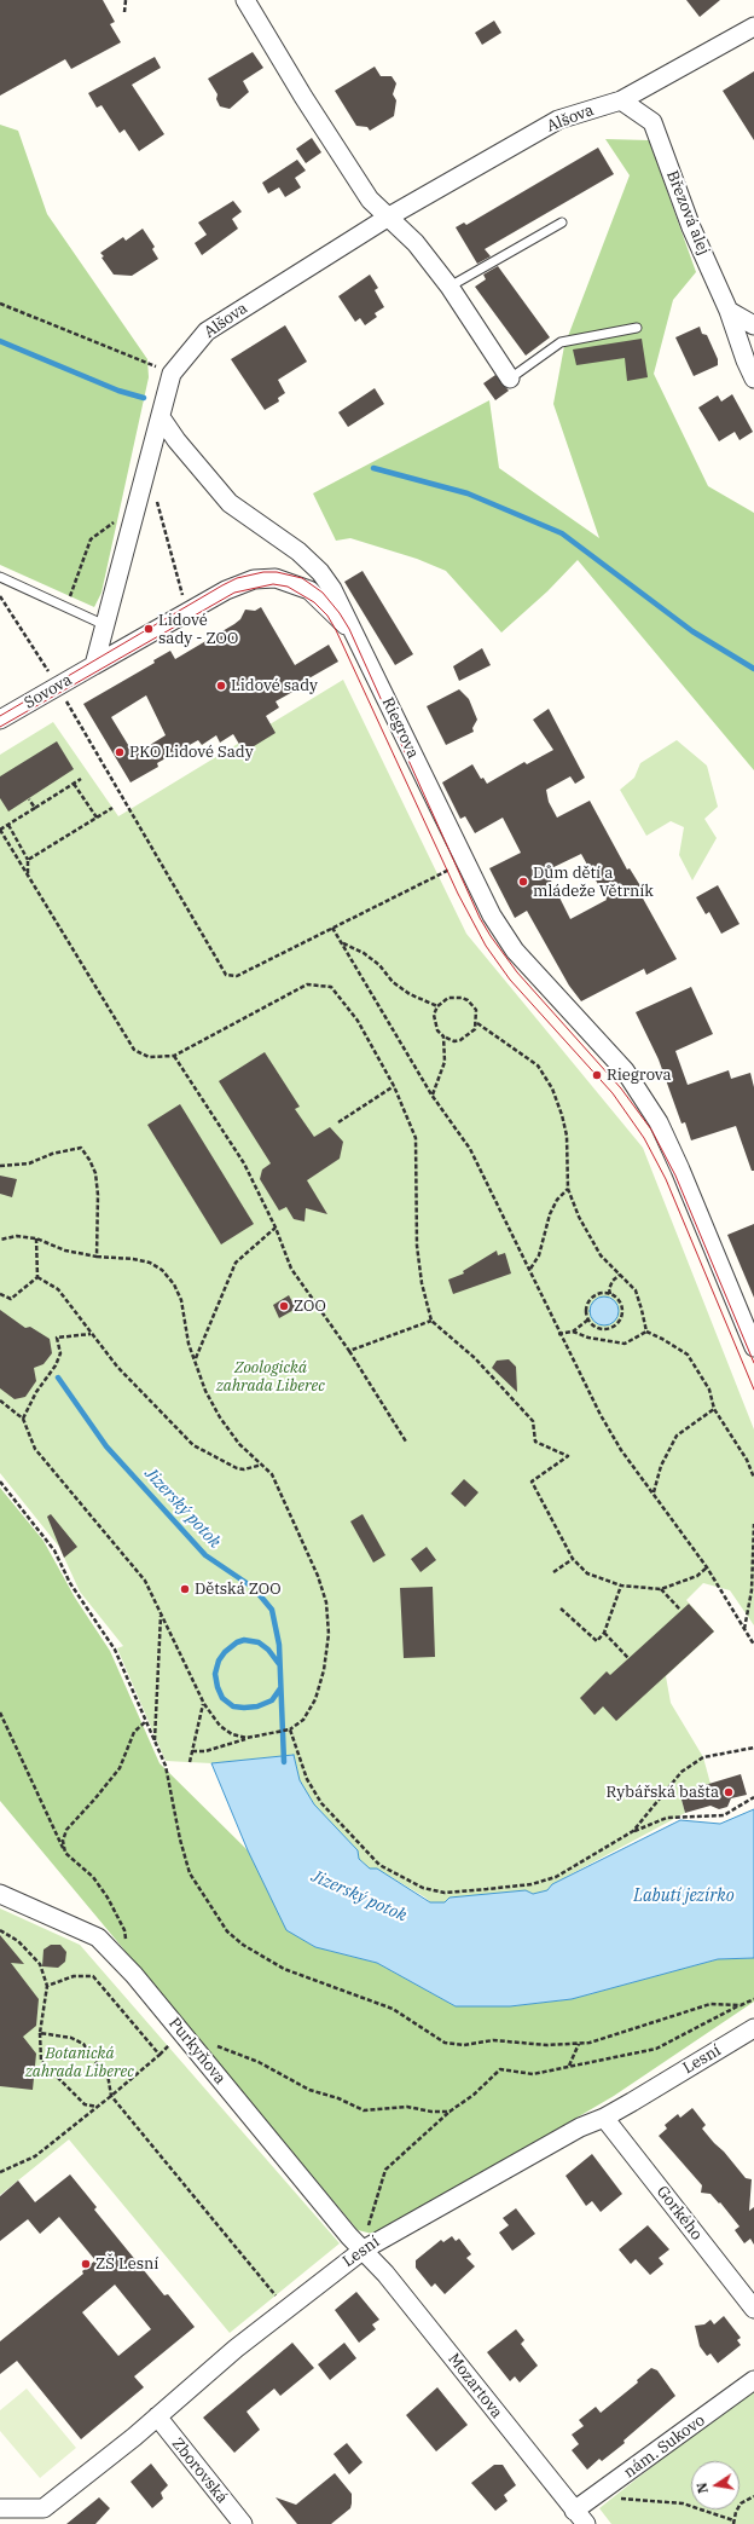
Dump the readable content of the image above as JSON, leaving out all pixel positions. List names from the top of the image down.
{
  "streets": {
    "street": [
      "Alšova",
      "Březová alej",
      "Sovova",
      "Riegrova",
      "Purkyňova",
      "Lesní",
      "Gorkého",
      "Mozartova",
      "nám. Sukovo",
      "Zborovská"
    ]
  },
  "crossings": [
    ["Alšova", "Březová alej"],
    ["Purkyňova", "Lesní"],
    ["Purkyňova", "Mozartova"],
    ["Lesní", "Gorkého"],
    ["Lesní", "Mozartova"],
    ["Lesní", "Zborovská"],
    ["Mozartova", "nám. Sukovo"]
  ],
  "water": ["Jizerský potok", "Labutí jezírko"],
  "parks": ["Zoologická zahrada Liberec", "Botanická zahrada Liberec"],
  "places": [
    "Lidové sady - ZOO",
    "Lidové sady",
    "PKO Lidové Sady",
    "Dům dětí a mládeže Větrník",
    "Riegrova",
    "ZOO",
    "Dětská ZOO",
    "Rybářská bašta",
    "ZŠ Lesní"
  ],
  "north": "left"
}
